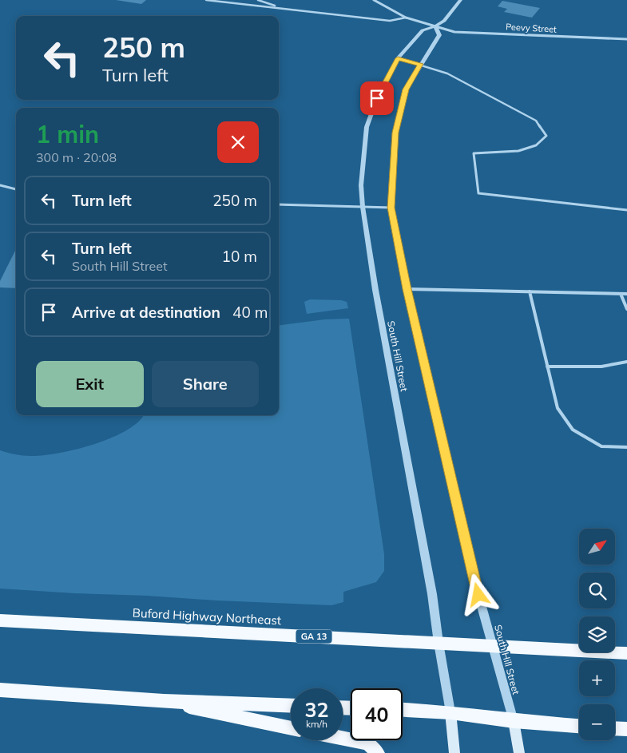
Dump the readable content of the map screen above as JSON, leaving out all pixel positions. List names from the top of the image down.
{
  "streets": {
    "main road": ["Buford Highway Northeast", "GA 13"],
    "street": ["Peevy Street", "South Hill Street"]
  },
  "crossings": [
    ["Peevy Street", "South Hill Street"],
    ["South Hill Street", "Buford Highway Northeast"]
  ],
  "north": "top right",
  "page": {
    "turn": ["250 m", "Turn left"],
    "heading": ["1 min", "300 m · 20:08"],
    "list": [
      {
        "name": "Turn left",
        "value": "250 m"
      },
      {
        "name": "Turn left",
        "note": "South Hill Street",
        "value": "10 m"
      },
      {
        "name": "Arrive at destination",
        "value": "40 m"
      }
    ],
    "buttons": ["Exit", "Share"],
    "map_buttons": ["+", "−"],
    "speed": "32 km/h",
    "limit": "40"
  }
}
